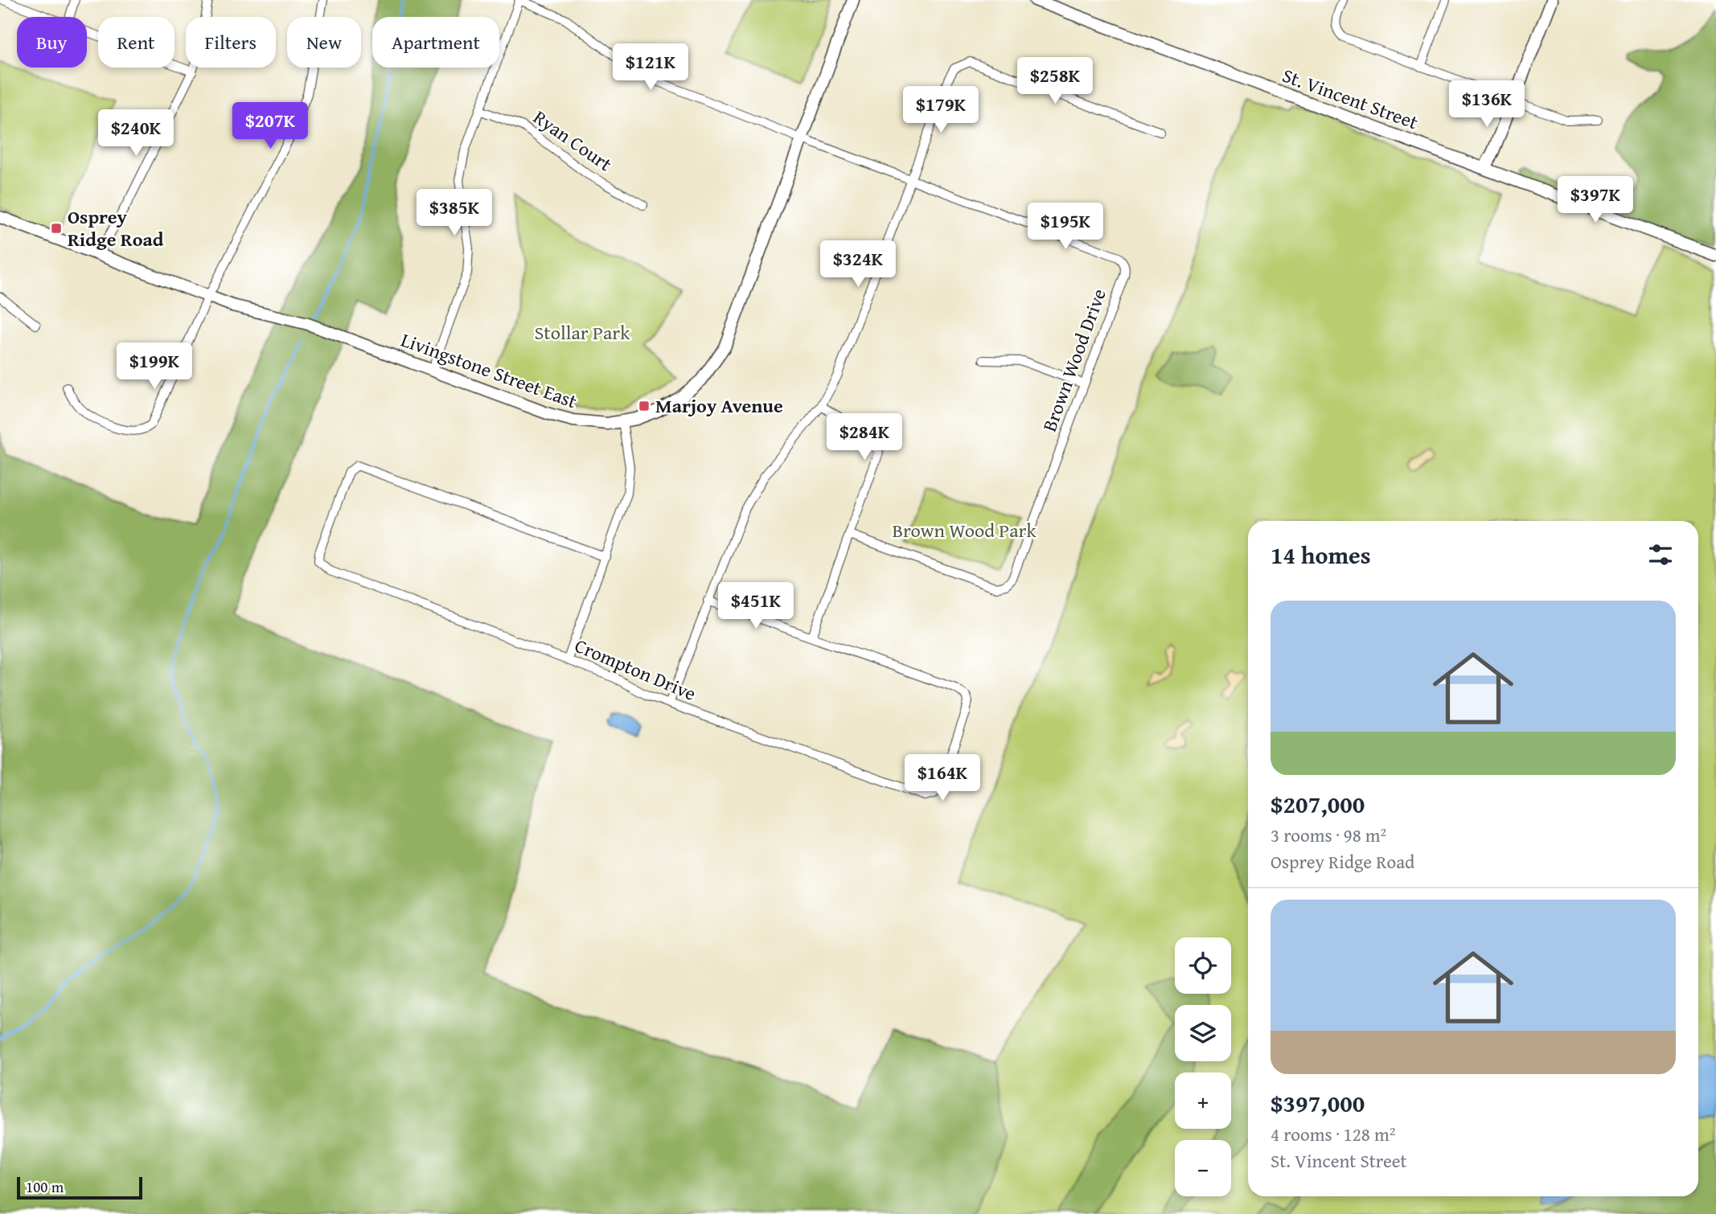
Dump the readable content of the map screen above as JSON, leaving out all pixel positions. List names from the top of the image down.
{
  "streets": {
    "street": [
      "St. Vincent Street",
      "Ryan Court",
      "Brown Wood Drive",
      "Livingstone Street East",
      "Crompton Drive"
    ]
  },
  "crossings": [
    ["Brown Wood Drive", "Livingstone Street East"]
  ],
  "parks": ["Stollar Park", "Brown Wood Park"],
  "places": {
    "transit": ["Osprey Ridge Road", "Marjoy Avenue"]
  },
  "scale_bar": "100 m",
  "page": {
    "chip": [
      "Buy",
      "Rent",
      "Filters",
      "New",
      "Apartment"
    ],
    "price": [
      "$121K",
      "$258K",
      "$136K",
      "$179K",
      "$207K",
      "$240K",
      "$397K",
      "$385K",
      "$195K",
      "$324K",
      "$199K",
      "$284K",
      "$451K",
      "$164K"
    ],
    "heading": "14 homes",
    "list": [
      {
        "name": "$207,000",
        "note": "3 rooms · 98 m² · Osprey Ridge Road"
      },
      {
        "name": "$397,000",
        "note": "4 rooms · 128 m² · St. Vincent Street"
      }
    ],
    "map_buttons": ["+", "−"],
    "scale": "100 m"
  }
}
